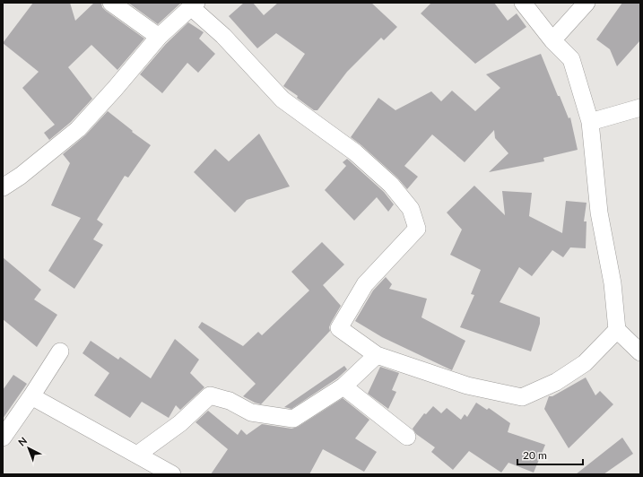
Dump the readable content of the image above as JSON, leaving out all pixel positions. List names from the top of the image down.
{
  "scale_bar": "20 m",
  "north": "top left"
}
